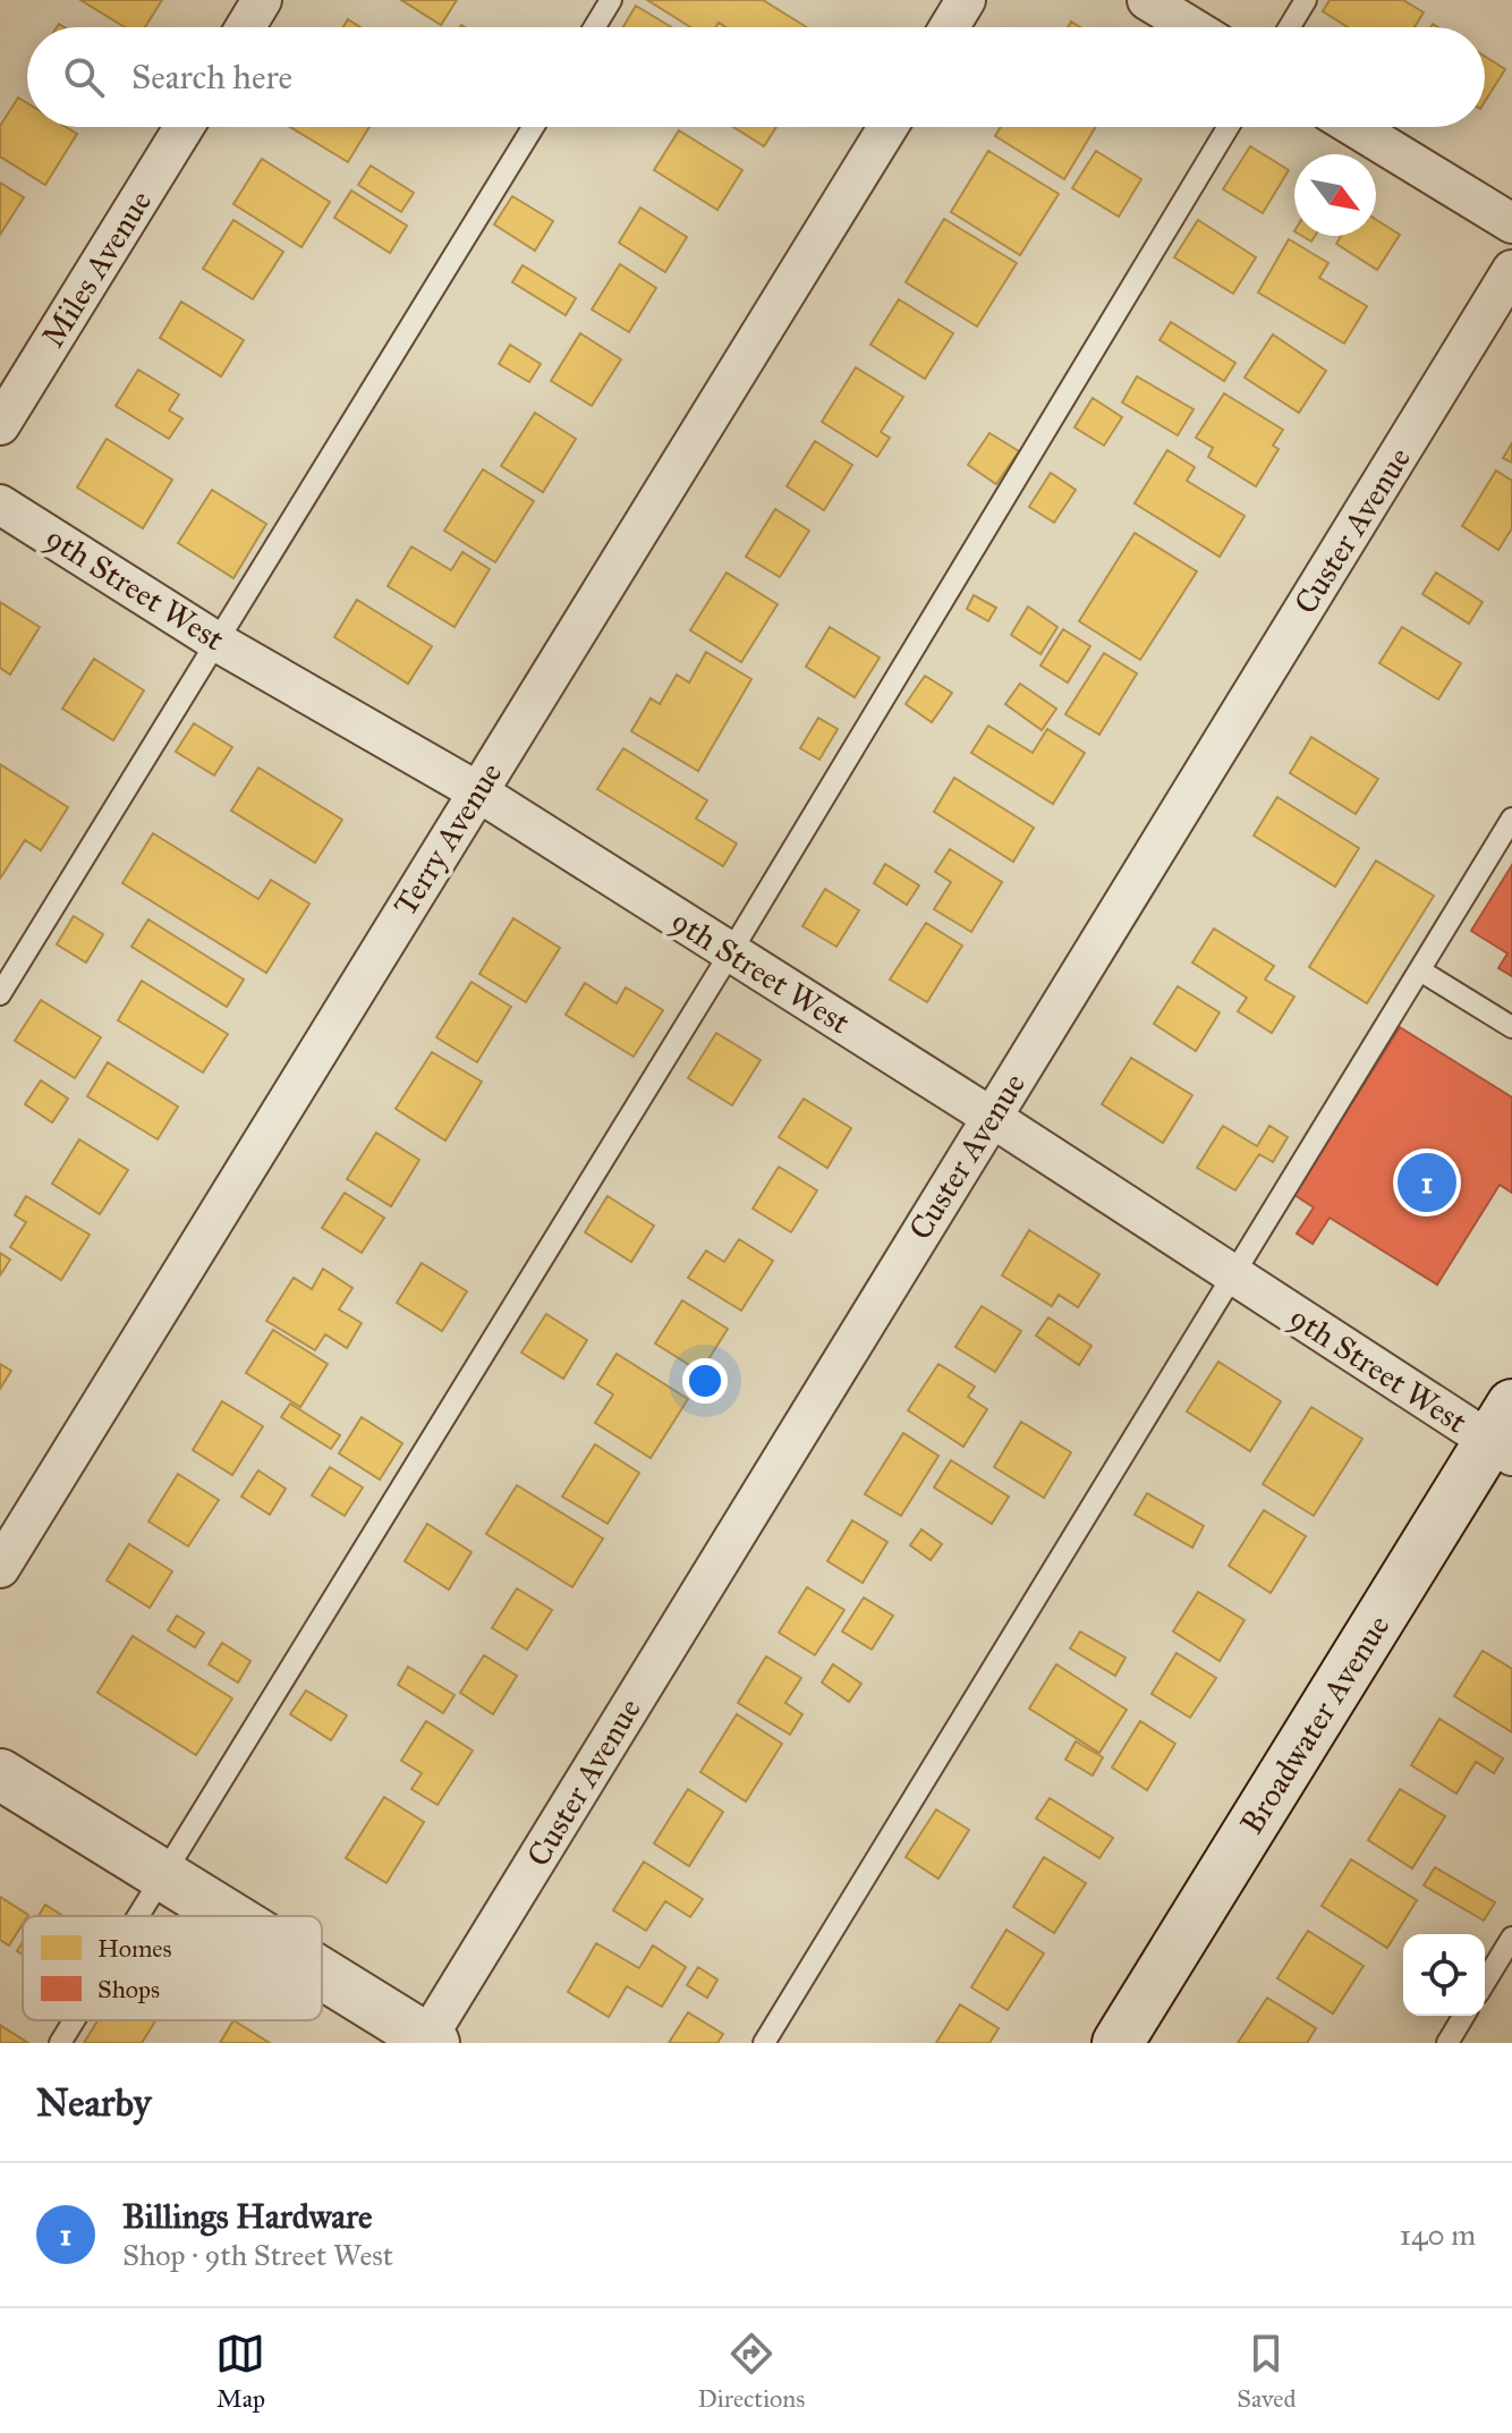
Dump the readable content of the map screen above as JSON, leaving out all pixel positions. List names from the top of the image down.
{
  "streets": {
    "main road": ["Broadwater Avenue"],
    "street": [
      "Miles Avenue",
      "Custer Avenue",
      "9th Street West",
      "Terry Avenue"
    ]
  },
  "crossings": [
    ["Custer Avenue", "9th Street West"],
    ["9th Street West", "Terry Avenue"],
    ["9th Street West", "Broadwater Avenue"]
  ],
  "legend": ["Homes", "Shops"],
  "north": "bottom right",
  "page": {
    "search": "Search here",
    "pins": "1",
    "heading": "Nearby",
    "list": [
      {
        "mark": "1",
        "name": "Billings Hardware",
        "note": "Shop · 9th Street West",
        "value": "140 m"
      }
    ],
    "nav": ["Map", "Directions", "Saved"]
  }
}
